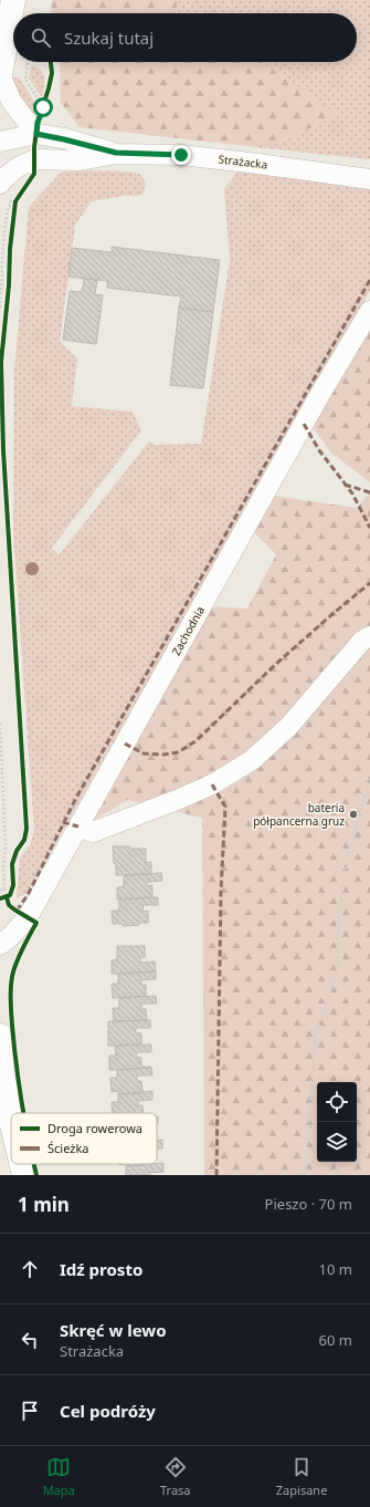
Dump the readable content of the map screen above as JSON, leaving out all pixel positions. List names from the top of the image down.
{
  "streets": {
    "street": ["Strażacka", "Zachodnia"]
  },
  "places": ["bateria półpancerna gruz"],
  "legend": ["Droga rowerowa", "Ścieżka"],
  "page": {
    "search": "Szukaj tutaj",
    "heading": ["1 min", "Pieszo · 70 m"],
    "list": [
      ["Idź prosto", "10 m"],
      ["Skręć w lewo", "Strażacka", "60 m"],
      "Cel podróży"
    ],
    "nav": ["Mapa", "Trasa", "Zapisane"]
  }
}
